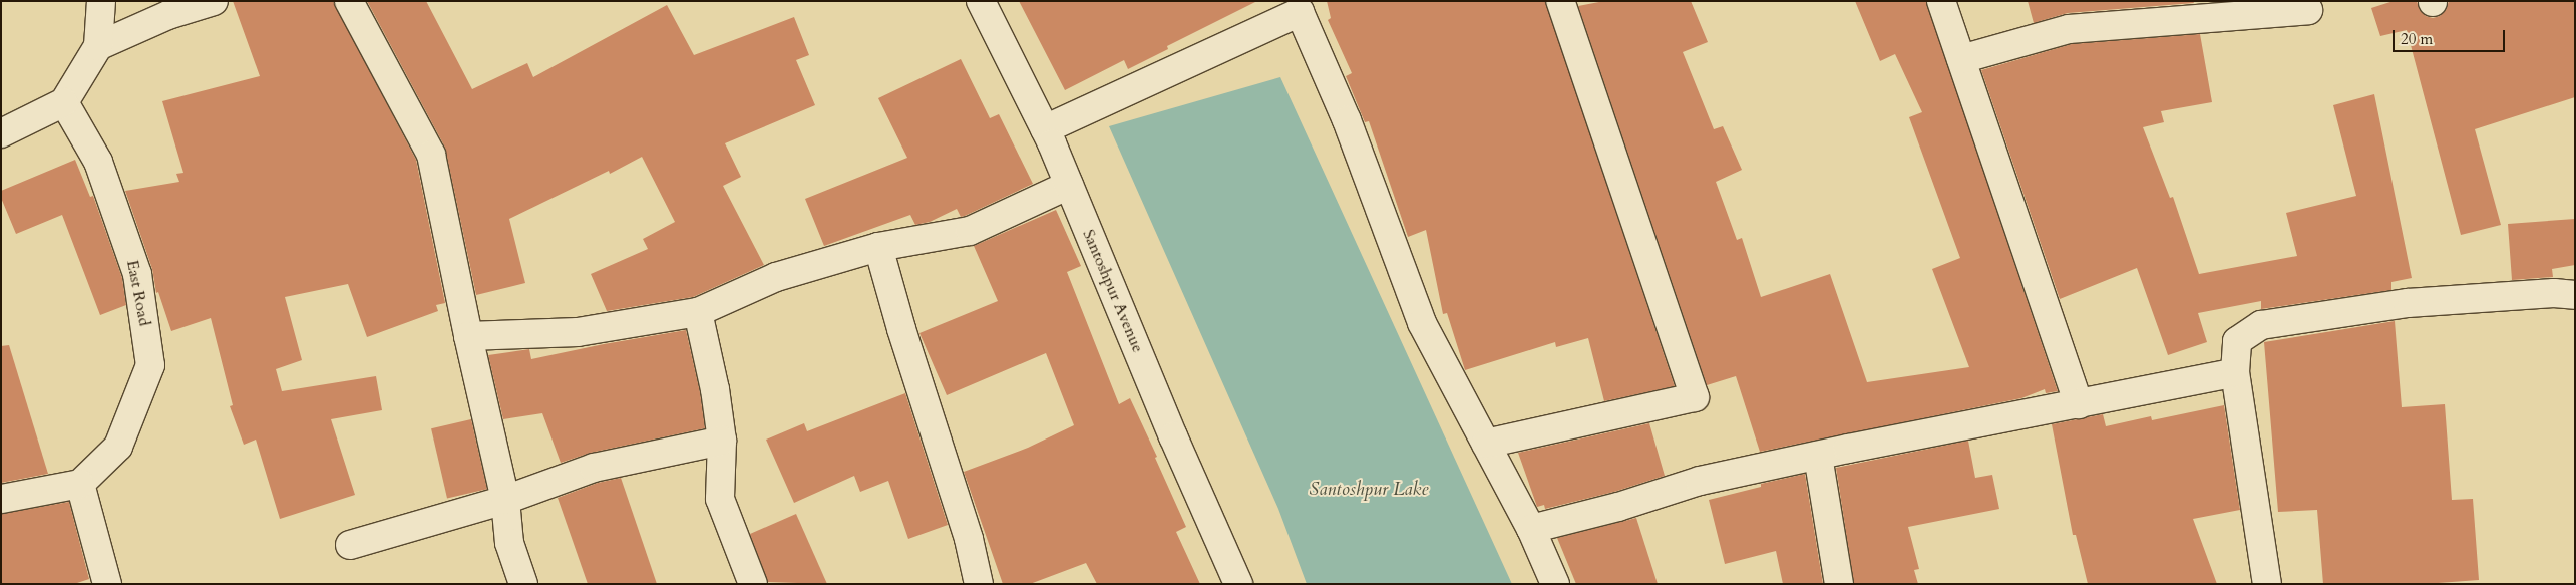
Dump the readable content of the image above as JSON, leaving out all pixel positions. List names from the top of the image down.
{
  "streets": {
    "street": ["Santoshpur Avenue", "East Road"]
  },
  "water": ["Santoshpur Lake"],
  "scale_bar": "20 m"
}
